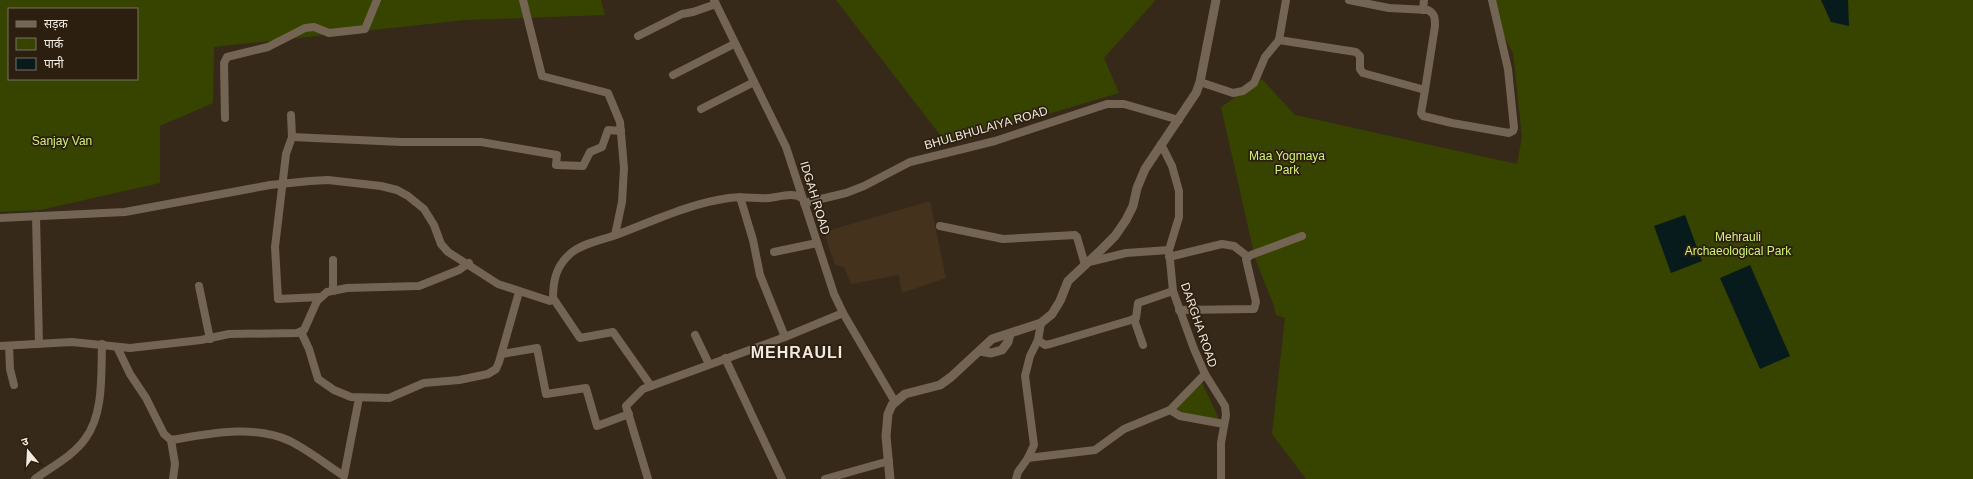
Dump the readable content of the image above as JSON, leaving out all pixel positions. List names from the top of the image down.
{
  "streets": {
    "street": ["BHULBHULAIYA ROAD", "IDGAH ROAD", "DARGHA ROAD"]
  },
  "crossings": [
    ["BHULBHULAIYA ROAD", "IDGAH ROAD"]
  ],
  "districts": ["MEHRAULI"],
  "parks": ["Sanjay Van", "Maa Yogmaya Park", "Mehrauli Archaeological Park"],
  "legend": ["सड़क", "पार्क", "पानी"],
  "north": "top"
}
